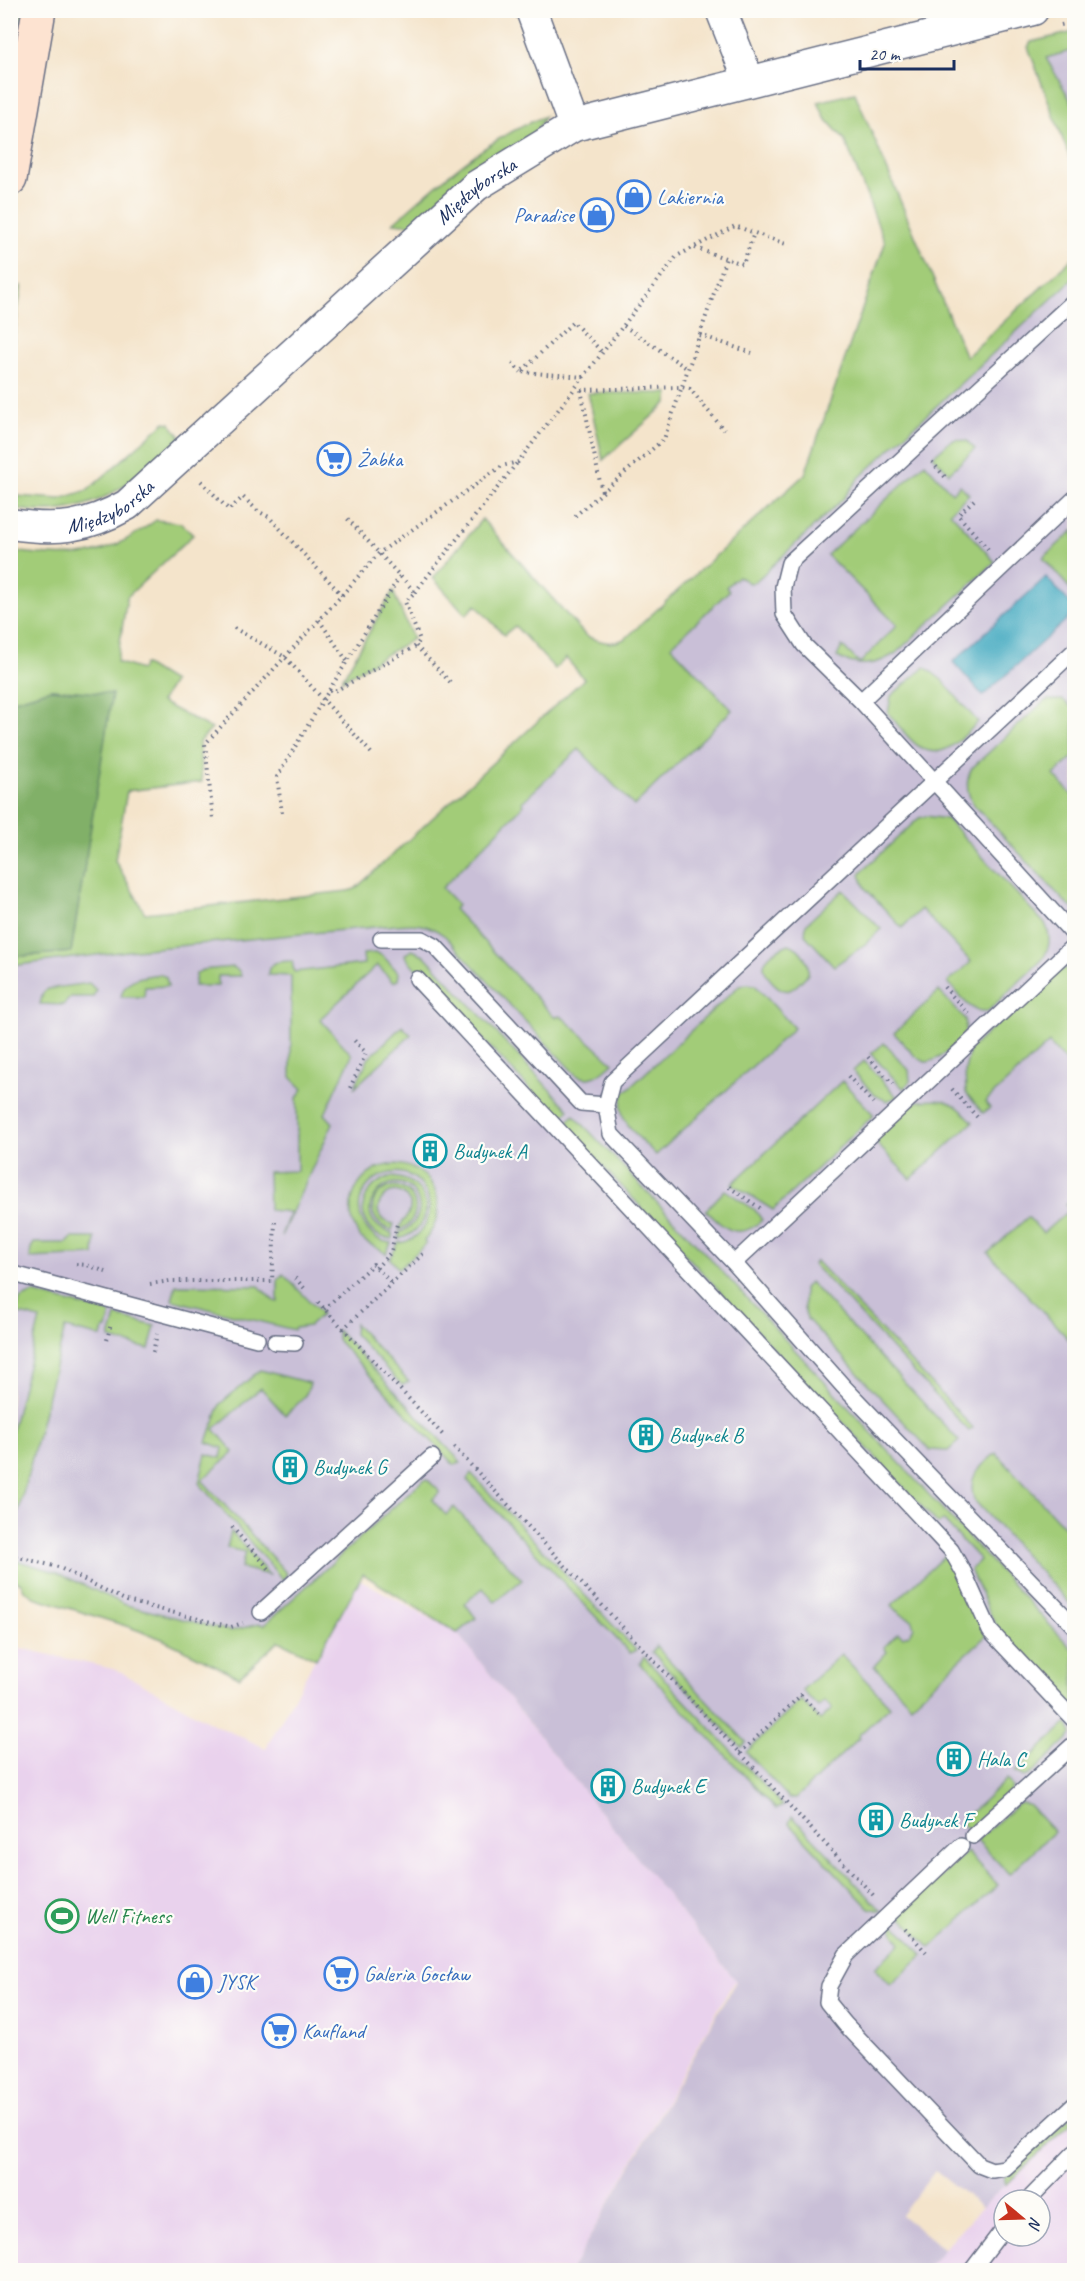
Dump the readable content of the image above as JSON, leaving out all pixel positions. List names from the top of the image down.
{
  "streets": {
    "street": ["Międzyborska"]
  },
  "places": {
    "shop": ["Lakiernia", "Paradise", "JYSK"],
    "supermarket": ["Żabka", "Galeria Gocław", "Kaufland"],
    "building": [
      "Budynek A",
      "Budynek B",
      "Budynek G",
      "Hala C",
      "Budynek E",
      "Budynek F"
    ],
    "sports": ["Well Fitness"]
  },
  "scale_bar": "20 m",
  "north": "right"
}
